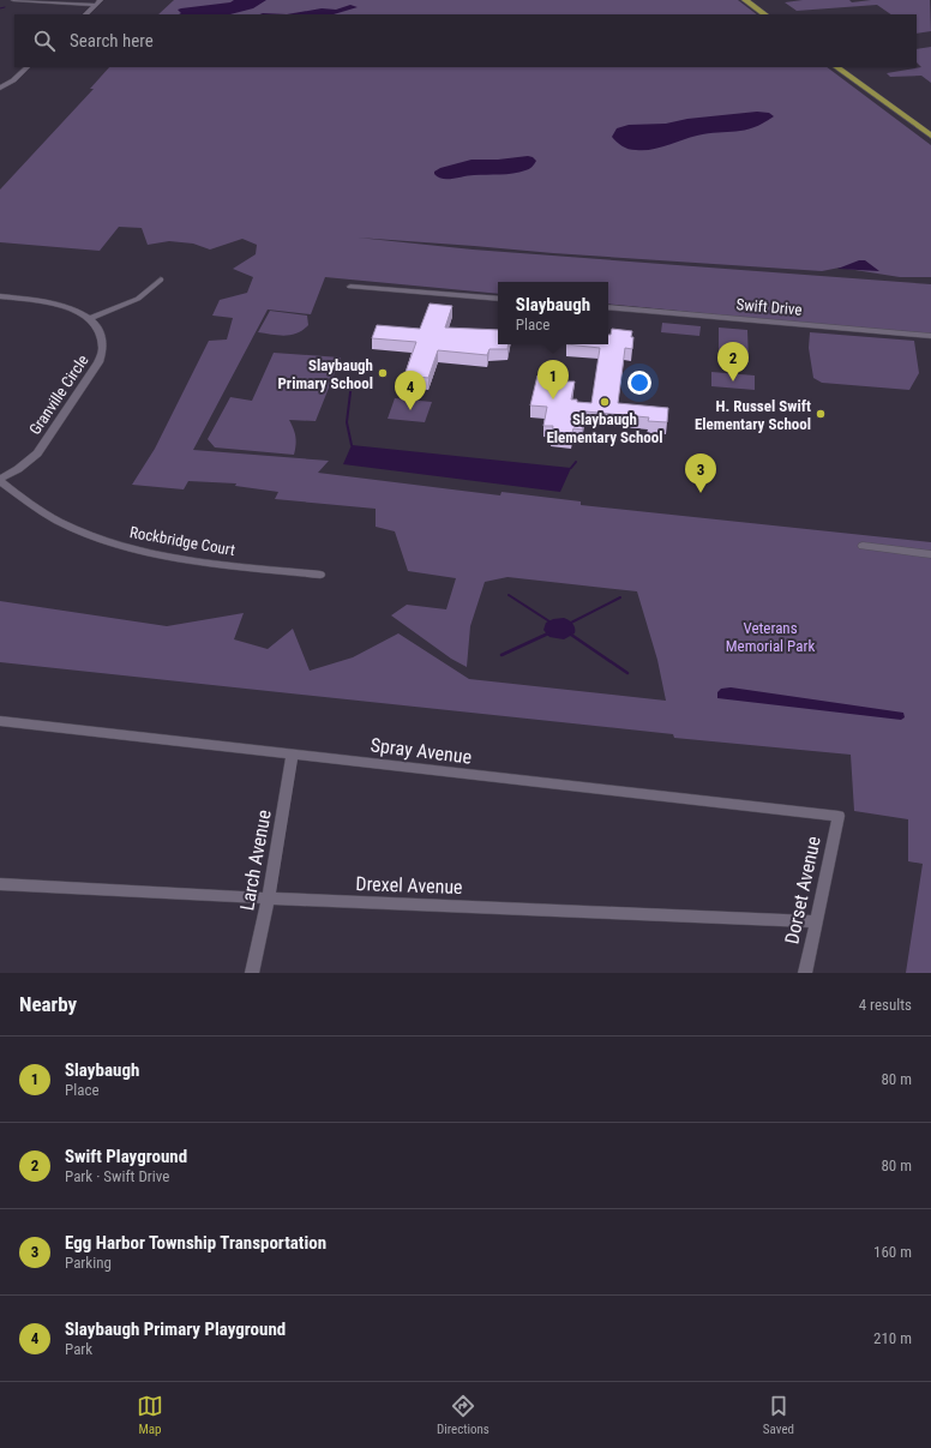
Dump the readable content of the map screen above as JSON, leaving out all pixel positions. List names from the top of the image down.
{
  "streets": {
    "street": [
      "Swift Drive",
      "Granville Circle",
      "Rockbridge Court",
      "Spray Avenue",
      "Larch Avenue",
      "Drexel Avenue",
      "Dorset Avenue"
    ]
  },
  "crossings": [
    ["Granville Circle", "Rockbridge Court"],
    ["Spray Avenue", "Larch Avenue"],
    ["Spray Avenue", "Dorset Avenue"],
    ["Larch Avenue", "Drexel Avenue"],
    ["Drexel Avenue", "Dorset Avenue"]
  ],
  "parks": ["Veterans Memorial Park"],
  "places": ["Slaybaugh Primary School", "Slaybaugh Elementary School", "H. Russel Swift Elementary School"],
  "page": {
    "search": "Search here",
    "popup": ["Slaybaugh", "Place"],
    "pins": [
      "2",
      "1",
      "4",
      "3"
    ],
    "heading": ["Nearby", "4 results"],
    "list": [
      {
        "mark": "1",
        "name": "Slaybaugh",
        "note": "Place",
        "value": "80 m"
      },
      {
        "mark": "2",
        "name": "Swift Playground",
        "note": "Park · Swift Drive",
        "value": "80 m"
      },
      {
        "mark": "3",
        "name": "Egg Harbor Township Transportation",
        "note": "Parking",
        "value": "160 m"
      },
      {
        "mark": "4",
        "name": "Slaybaugh Primary Playground",
        "note": "Park",
        "value": "210 m"
      }
    ],
    "nav": ["Map", "Directions", "Saved"]
  }
}
